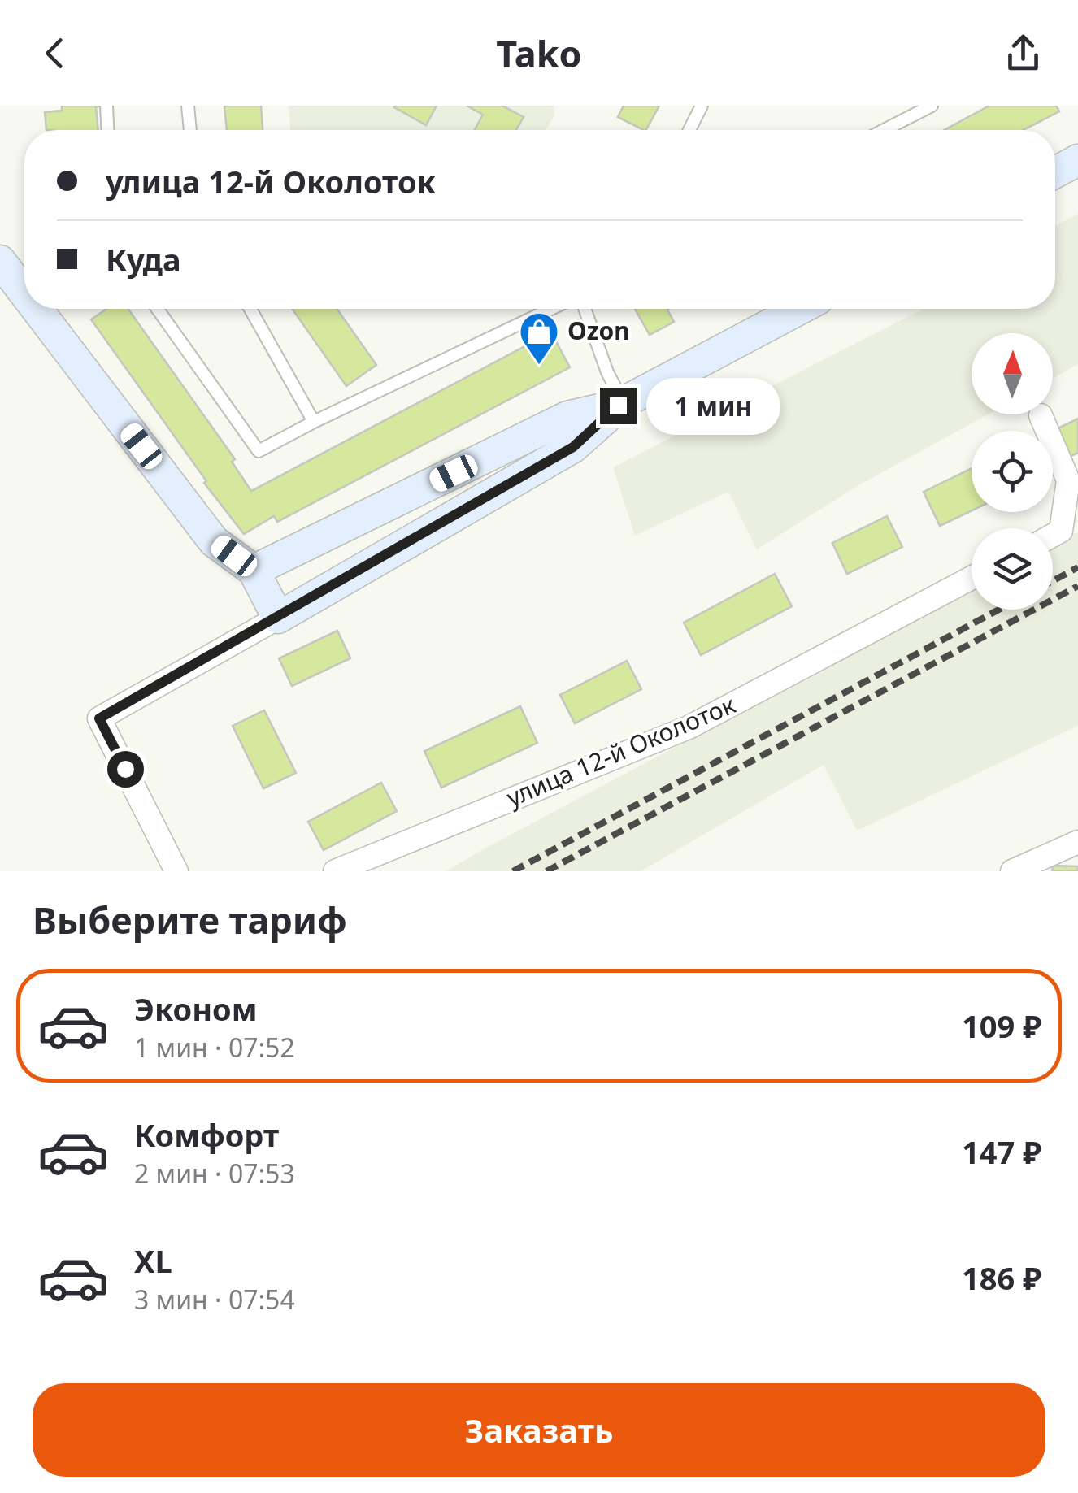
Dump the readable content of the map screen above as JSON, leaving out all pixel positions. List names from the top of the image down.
{
  "streets": {
    "street": ["улица 12-й Околоток"]
  },
  "places": {
    "shop": ["Ozon"]
  },
  "north": "top",
  "page": {
    "header": "Tako",
    "banner": ["улица 12-й Околоток", "Куда"],
    "bubble": "1 мин",
    "heading": "Выберите тариф",
    "list": [
      {
        "name": "Эконом",
        "note": "1 мин · 07:52",
        "value": "109 ₽"
      },
      {
        "name": "Комфорт",
        "note": "2 мин · 07:53",
        "value": "147 ₽"
      },
      {
        "name": "XL",
        "note": "3 мин · 07:54",
        "value": "186 ₽"
      }
    ],
    "buttons": "Заказать"
  }
}
